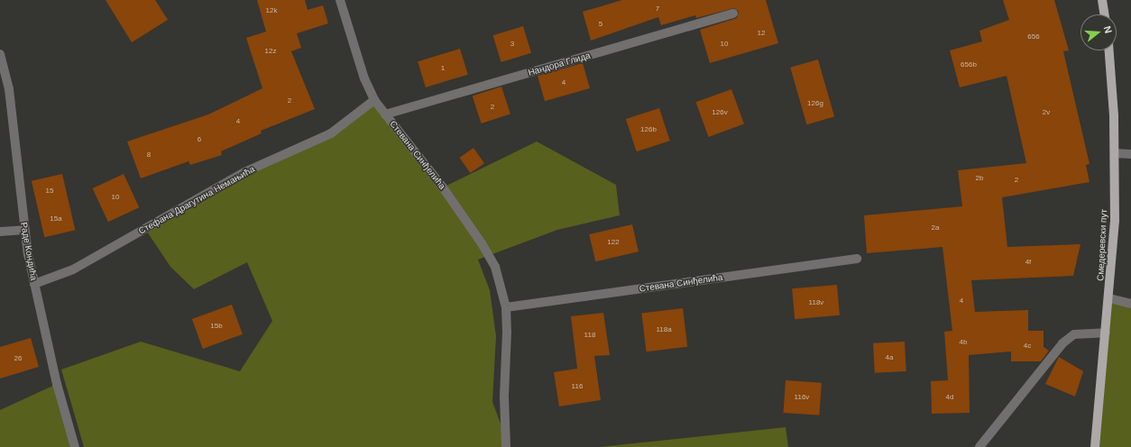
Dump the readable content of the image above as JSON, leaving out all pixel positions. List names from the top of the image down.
{
  "streets": {
    "main road": ["Смедеревски пут"],
    "street": [
      "Нандора Глида",
      "Стевана Синђелића",
      "Стефана Драгутина Немањића",
      "Раде Кондића"
    ]
  },
  "crossings": [
    ["Нандора Глида", "Стевана Синђелића"],
    ["Стевана Синђелића", "Стефана Драгутина Немањића"],
    ["Стефана Драгутина Немањића", "Раде Кондића"]
  ],
  "house_numbers": [
    "7",
    "12k",
    "5",
    "12",
    "656",
    "3",
    "10",
    "12z",
    "656b",
    "1",
    "4",
    "2",
    "126g",
    "2",
    "126v",
    "2v",
    "4",
    "126b",
    "6",
    "8",
    "2b",
    "2",
    "15",
    "10",
    "15a",
    "2a",
    "122",
    "4f",
    "4",
    "118v",
    "15b",
    "118a",
    "118",
    "4b",
    "4c",
    "4a",
    "26",
    "116",
    "116v",
    "4d"
  ],
  "north": "right"
}
